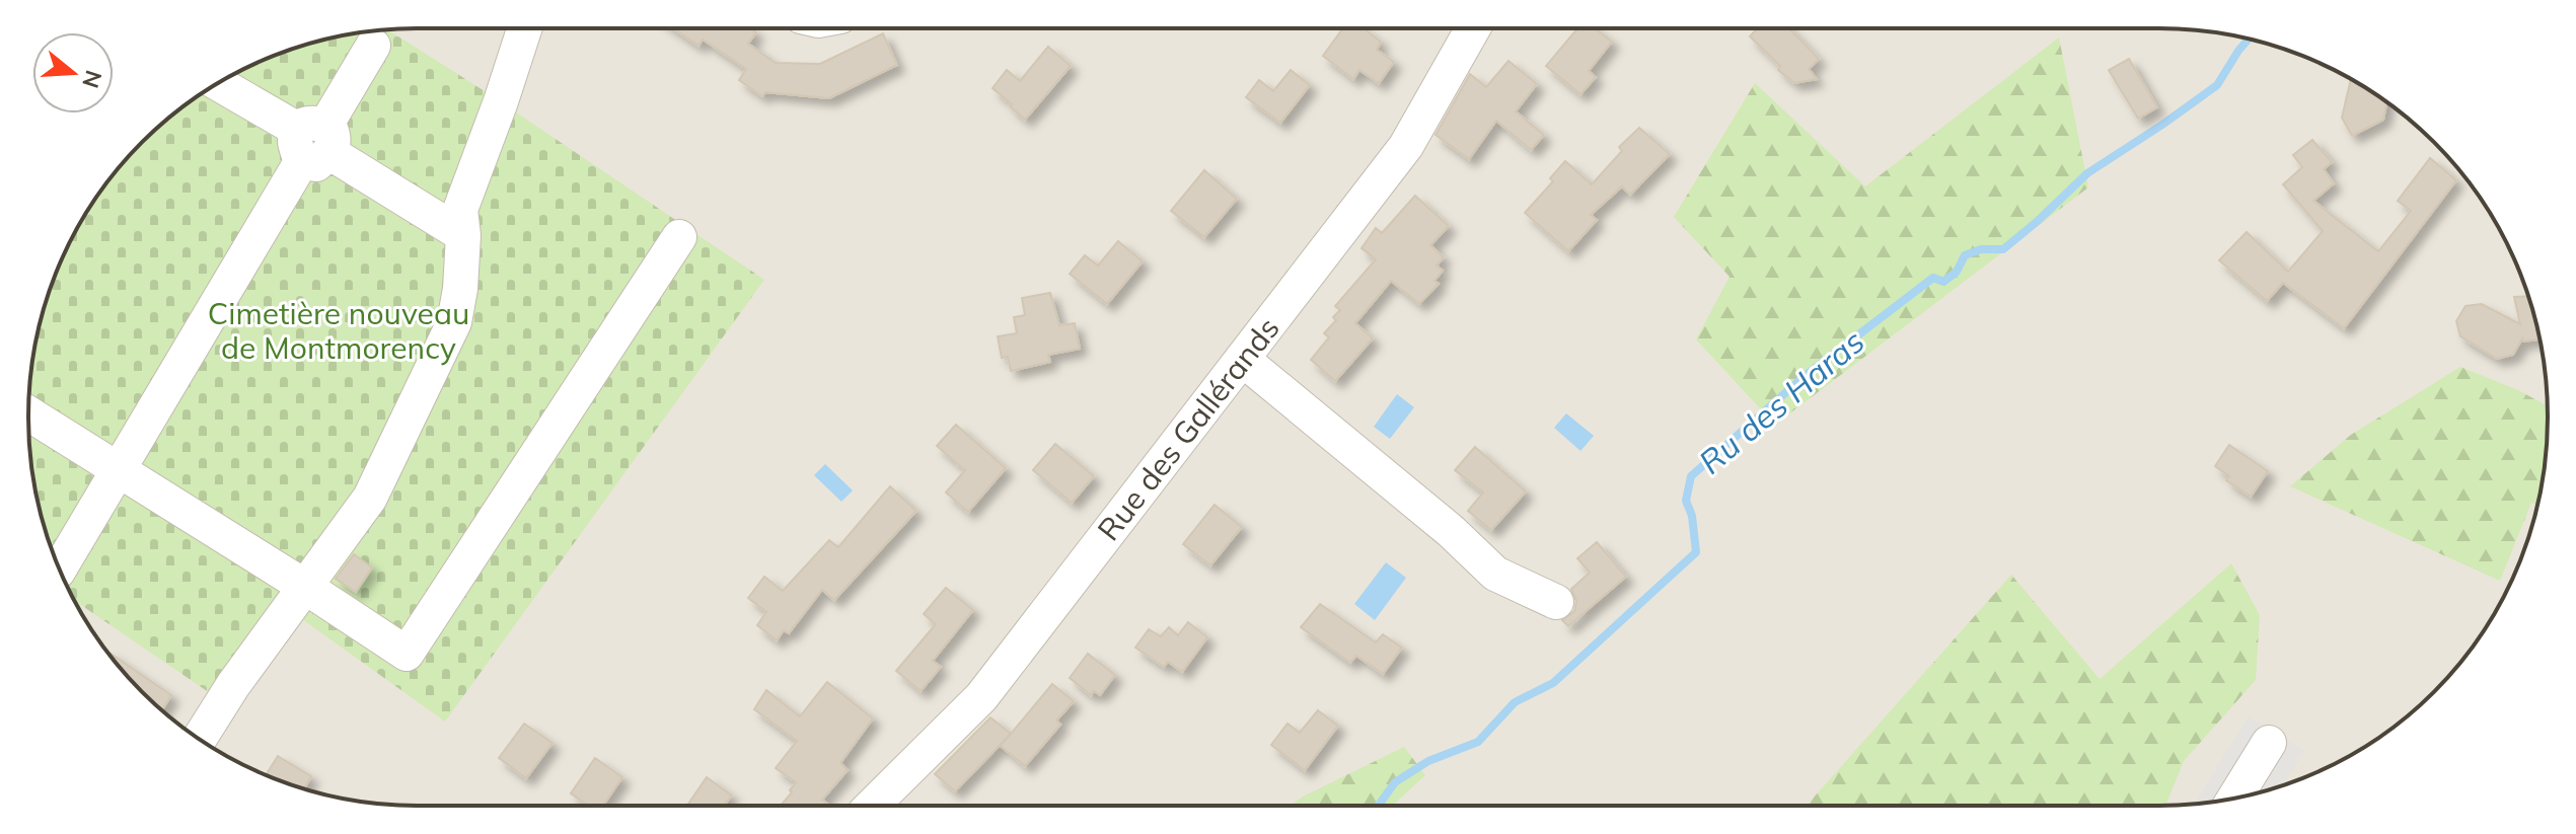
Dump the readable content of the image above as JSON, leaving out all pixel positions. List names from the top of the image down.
{
  "streets": {
    "street": ["Rue des Gallérands"]
  },
  "water": ["Ru des Haras"],
  "parks": ["Cimetière nouveau de Montmorency"],
  "north": "right"
}
